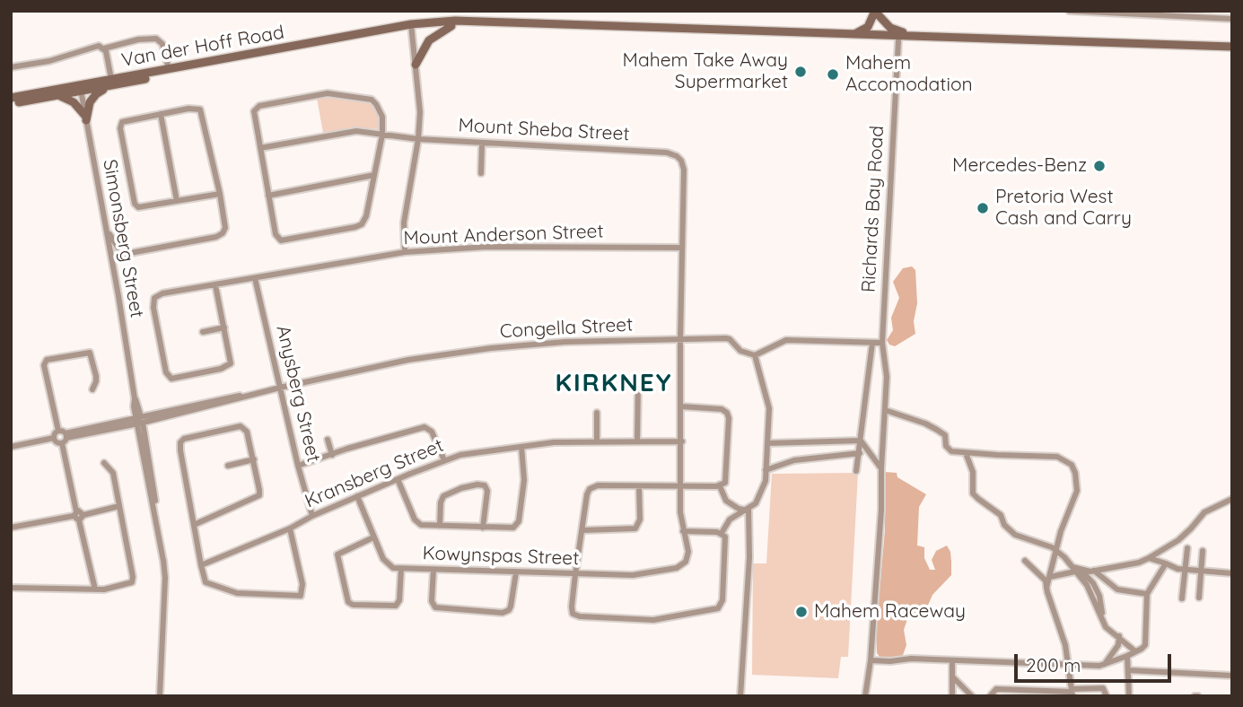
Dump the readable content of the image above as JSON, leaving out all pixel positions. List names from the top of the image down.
{
  "streets": {
    "main road": ["Van der Hoff Road"],
    "street": [
      "Mount Sheba Street",
      "Richards Bay Road",
      "Mount Anderson Street",
      "Simonsberg Street",
      "Congella Street",
      "Anysberg Street",
      "Kransberg Street",
      "Kowynspas Street"
    ]
  },
  "crossings": [
    ["Van der Hoff Road", "Richards Bay Road"],
    ["Van der Hoff Road", "Simonsberg Street"],
    ["Mount Sheba Street", "Mount Anderson Street"],
    ["Mount Anderson Street", "Anysberg Street"],
    ["Simonsberg Street", "Congella Street"],
    ["Congella Street", "Anysberg Street"],
    ["Anysberg Street", "Kransberg Street"],
    ["Kransberg Street", "Kowynspas Street"]
  ],
  "districts": ["KIRKNEY"],
  "places": [
    "Mahem Take Away Supermarket",
    "Mahem Accomodation",
    "Mercedes-Benz",
    "Pretoria West Cash and Carry",
    "Mahem Raceway"
  ],
  "scale_bar": "200 m"
}
